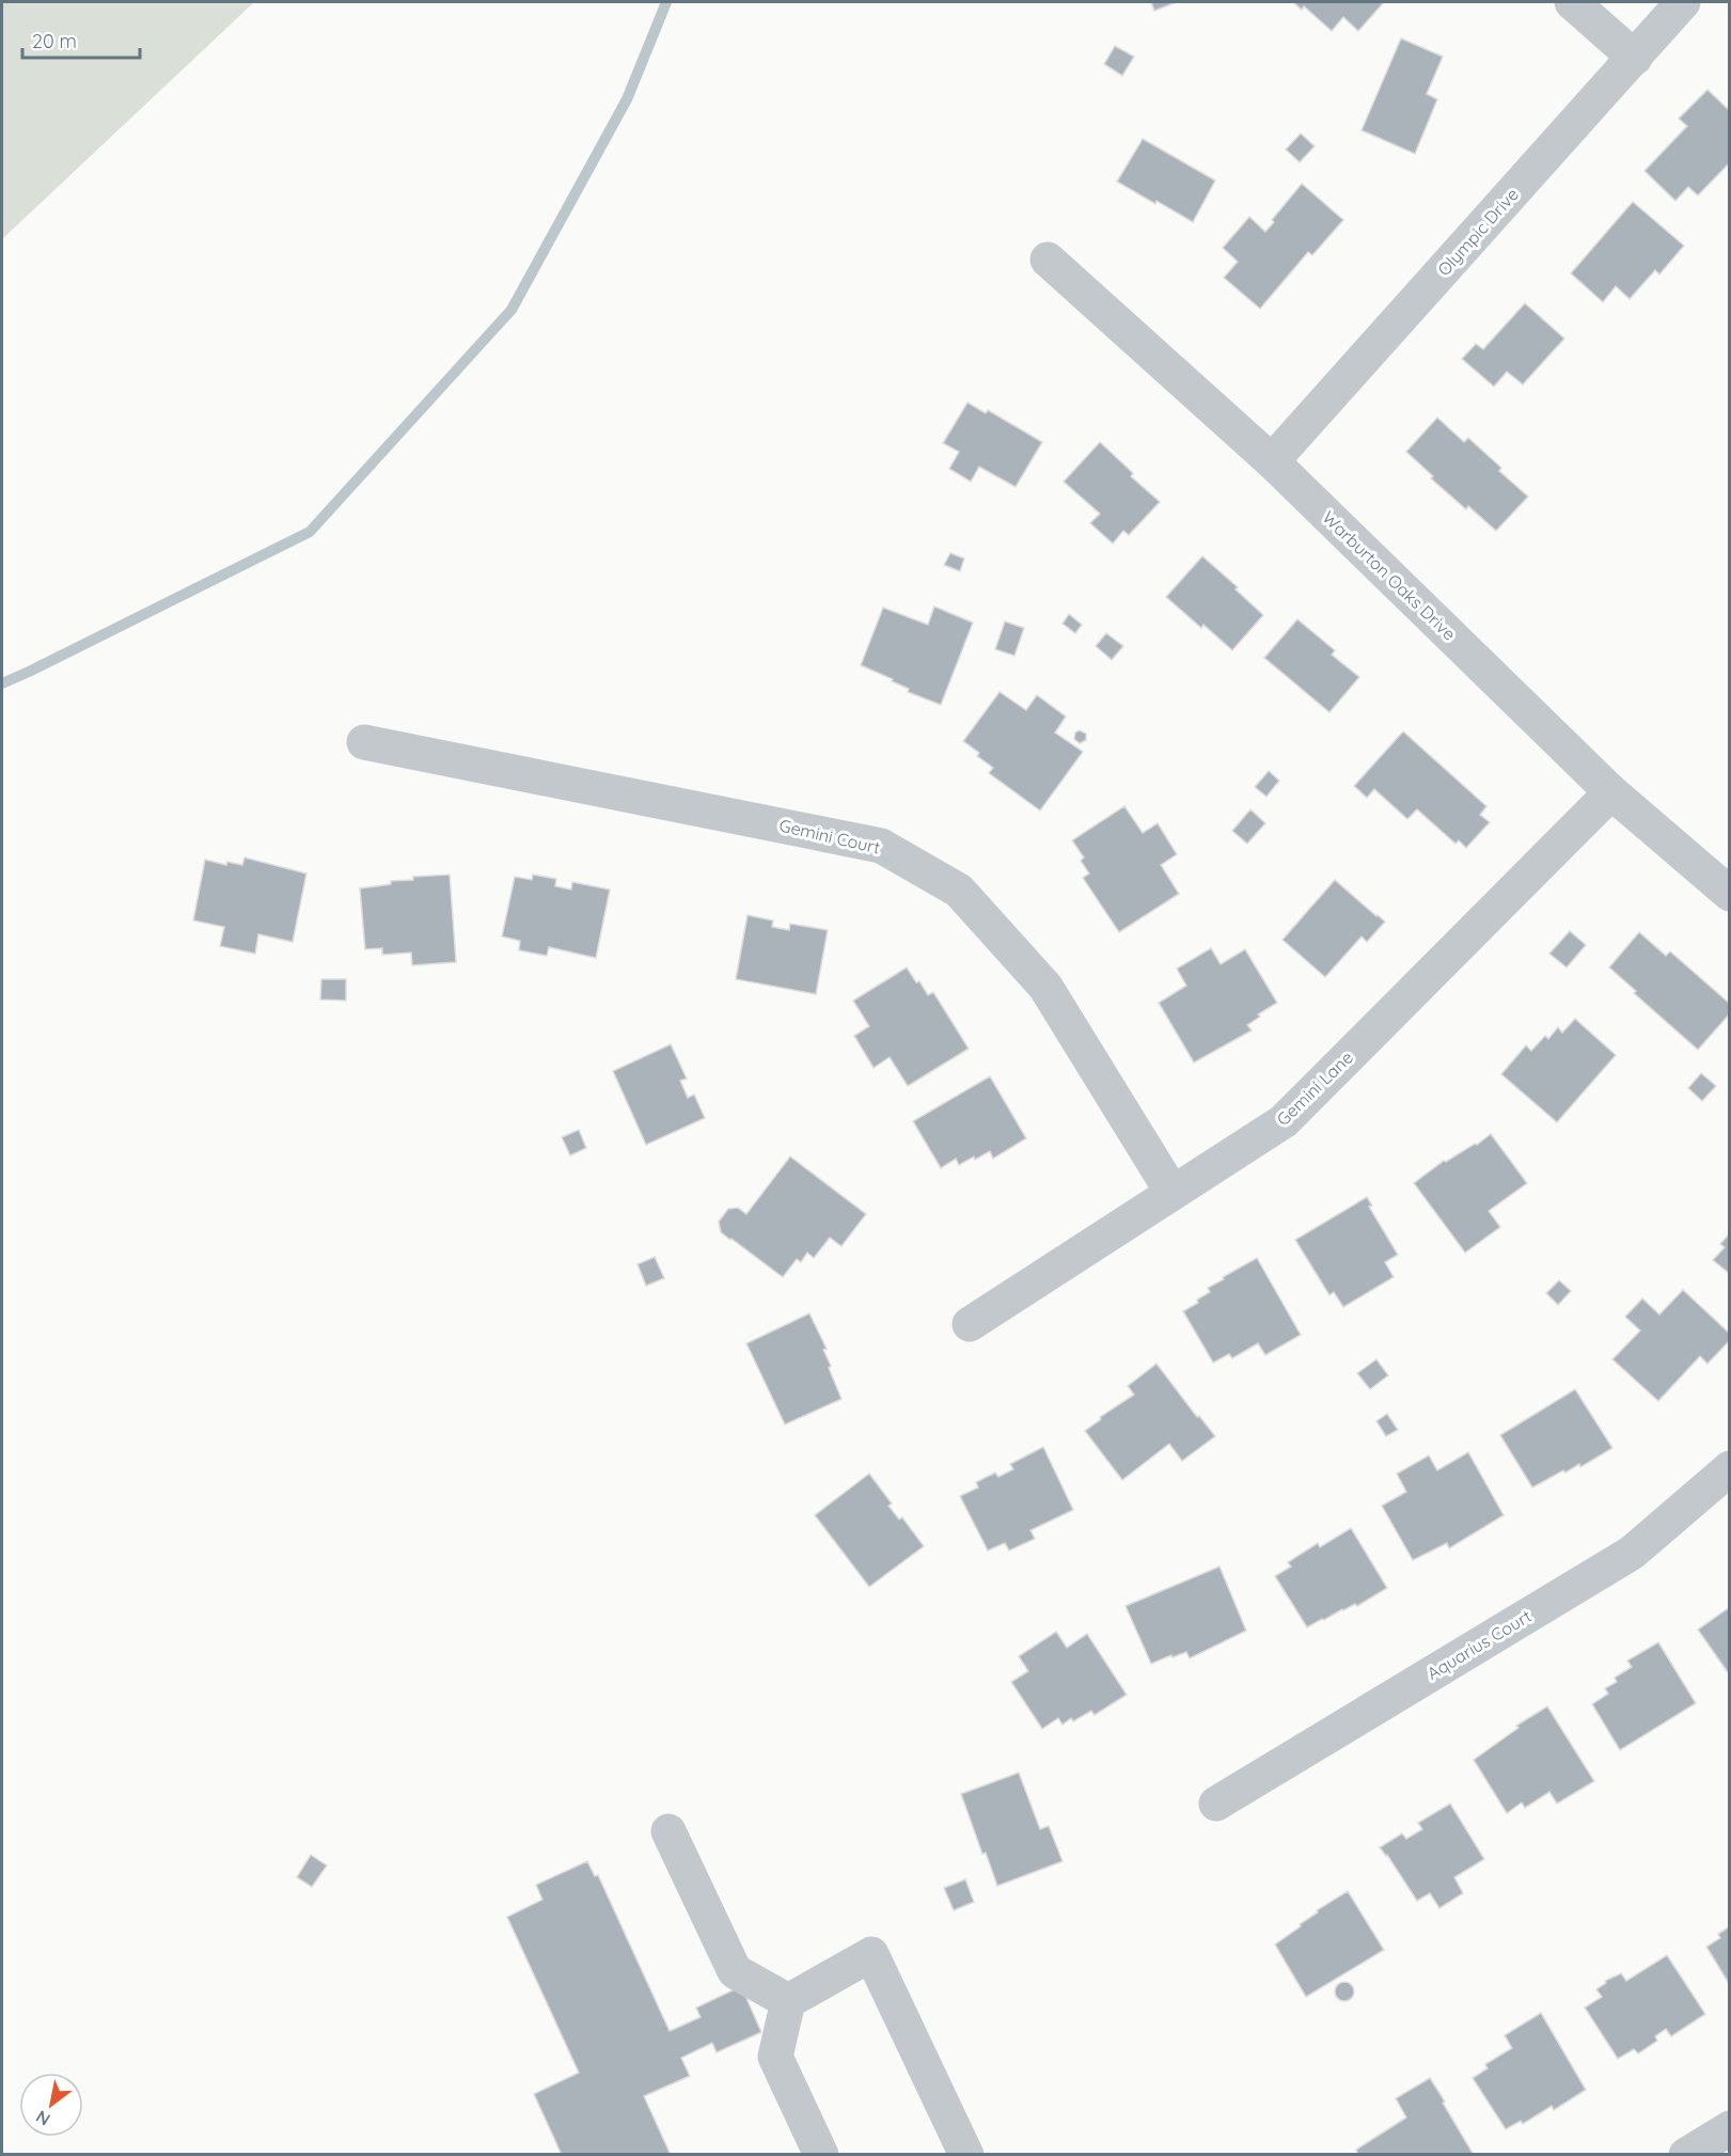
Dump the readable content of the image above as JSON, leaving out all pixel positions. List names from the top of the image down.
{
  "streets": {
    "street": [
      "Olympic Drive",
      "Warburton Oaks Drive",
      "Gemini Court",
      "Gemini Lane",
      "Aquarius Court"
    ]
  },
  "crossings": [
    ["Olympic Drive", "Warburton Oaks Drive"],
    ["Warburton Oaks Drive", "Gemini Lane"],
    ["Gemini Court", "Gemini Lane"]
  ],
  "scale_bar": "20 m",
  "north": "bottom left"
}
